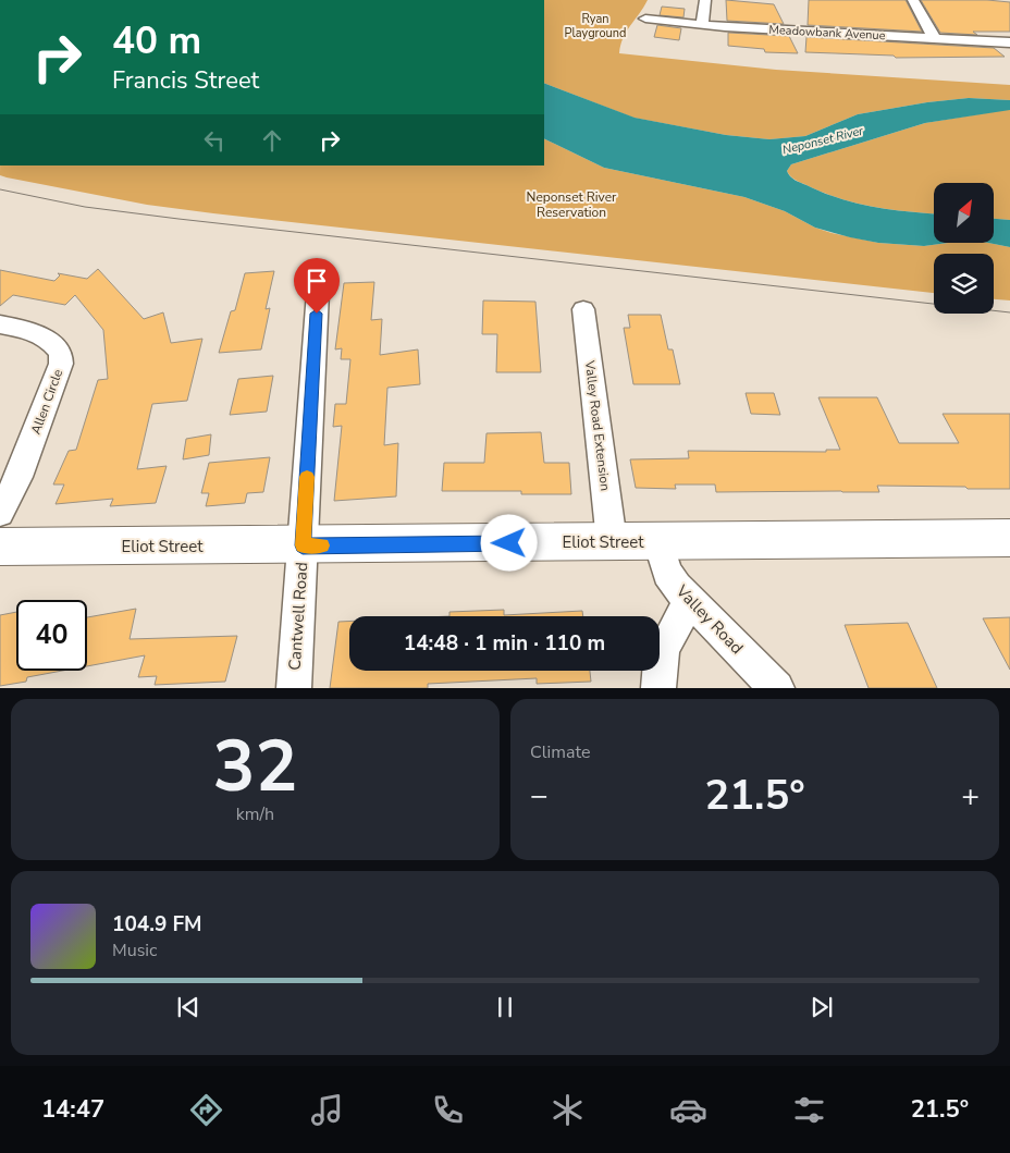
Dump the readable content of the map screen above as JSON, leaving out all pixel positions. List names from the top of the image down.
{
  "streets": {
    "street": [
      "Meadowbank Avenue",
      "Allen Circle",
      "Valley Road Extension",
      "Eliot Street",
      "Cantwell Road",
      "Valley Road"
    ]
  },
  "crossings": [
    ["Valley Road Extension", "Eliot Street"],
    ["Eliot Street", "Cantwell Road"],
    ["Eliot Street", "Valley Road"]
  ],
  "water": ["Neponset River"],
  "parks": ["Ryan Playground", "Neponset River Reservation"],
  "north": "top right",
  "page": {
    "turn": ["40 m", "Francis Street"],
    "limit": "40",
    "trip": "14:48 · 1 min · 110 m",
    "tile": [
      ["32", "km/h"],
      "Climate"
    ],
    "heat": ["−", "21.5°", "+"],
    "song": ["104.9 FM", "Music"],
    "tabs": ["14:47", "21.5°"]
  }
}
